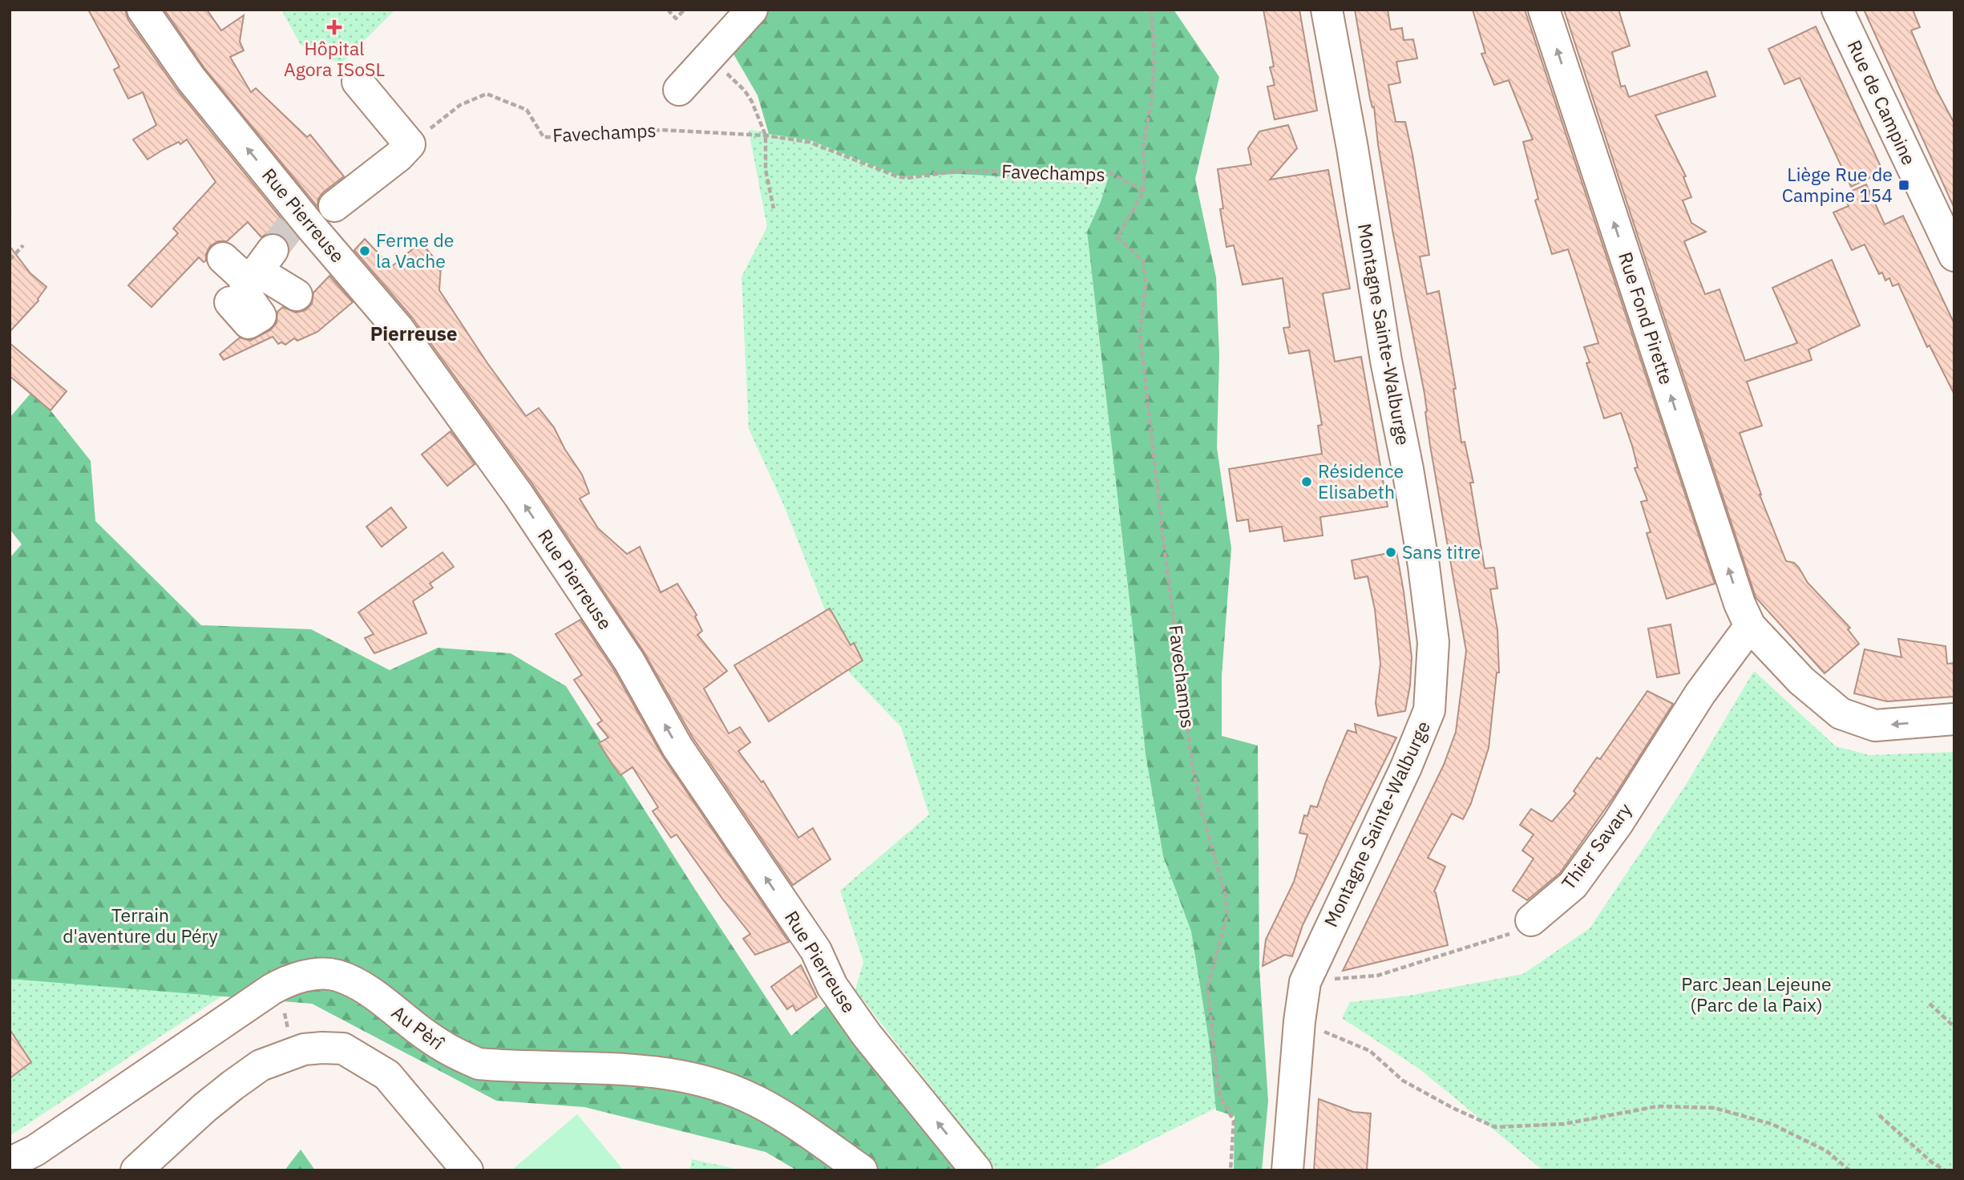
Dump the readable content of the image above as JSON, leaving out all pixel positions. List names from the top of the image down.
{
  "streets": {
    "street": [
      "Rue de Campine",
      "Rue Pierreuse",
      "Rue Fond Pirette",
      "Montagne Sainte-Walburge",
      "Thier Savary",
      "Au Pèrî"
    ],
    "path": ["Favechamps"]
  },
  "crossings": [
    ["Rue Fond Pirette", "Thier Savary"]
  ],
  "one_way": ["Rue Pierreuse", "Rue Fond Pirette"],
  "districts": ["Pierreuse"],
  "parks": ["Terrain d'aventure du Péry", "Parc Jean Lejeune (Parc de la Paix)"],
  "places": {
    "health": ["Hôpital Agora ISoSL"],
    "transit": ["Liège Rue de Campine 154"],
    "other": ["Ferme de la Vache", "Résidence Elisabeth", "Sans titre"]
  }
}
